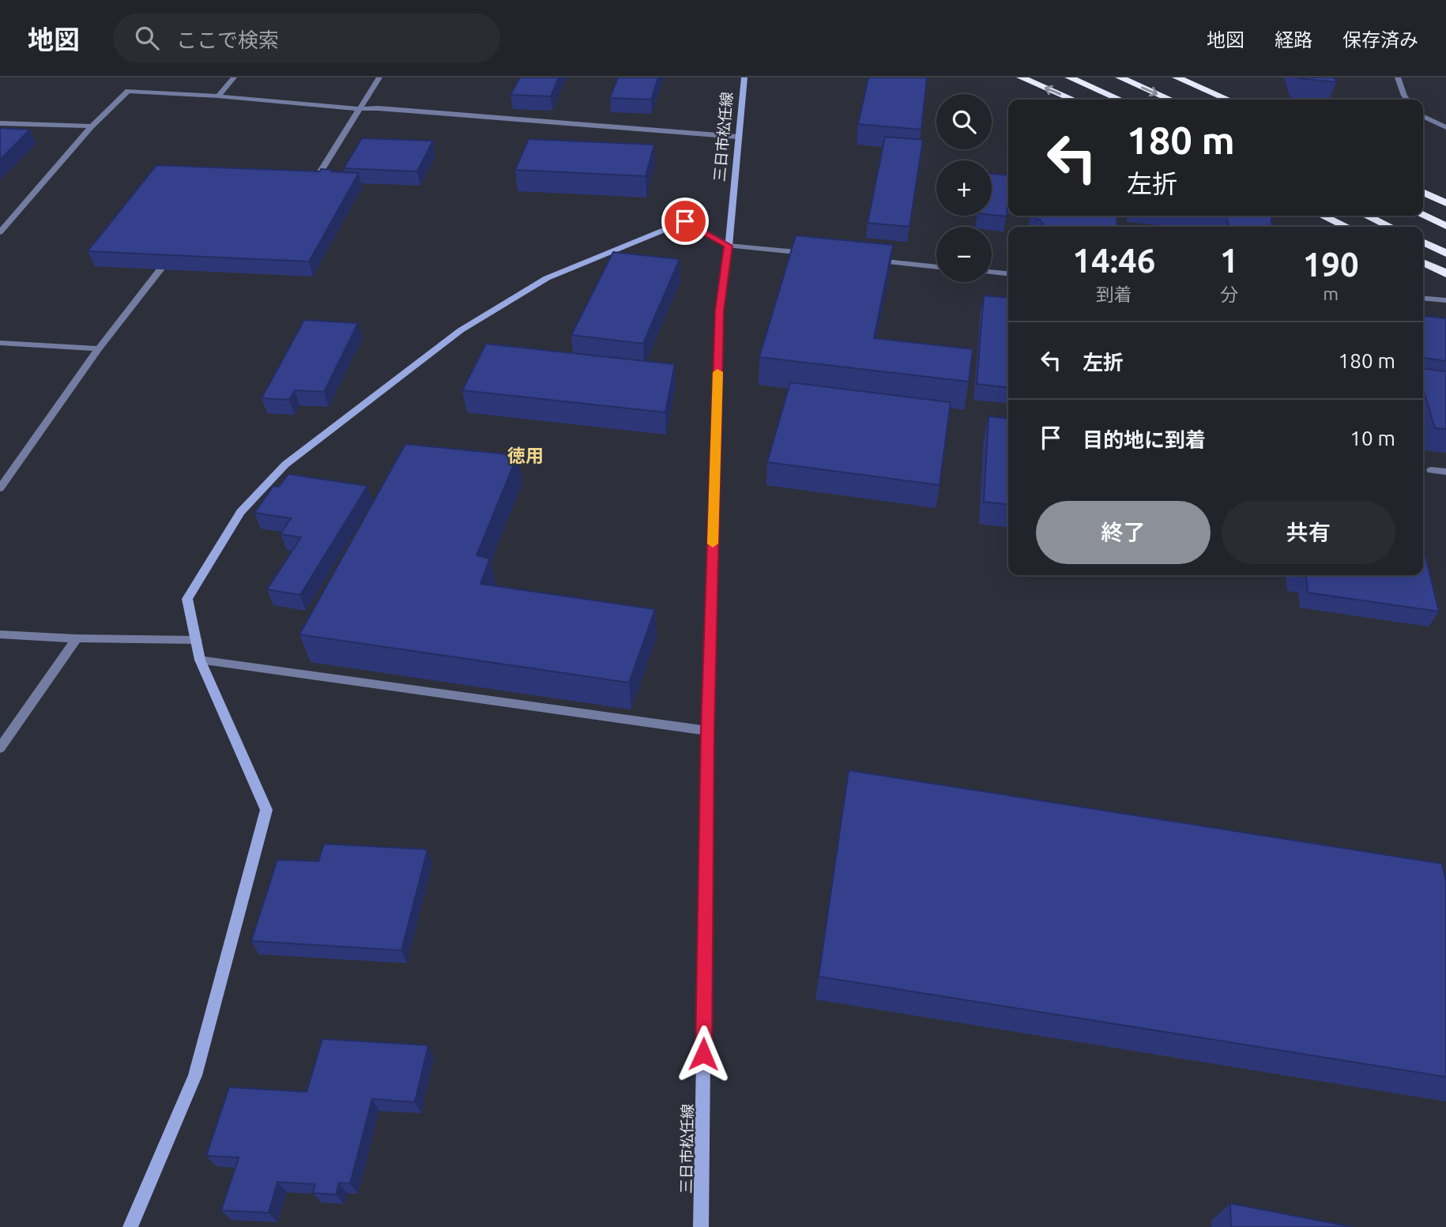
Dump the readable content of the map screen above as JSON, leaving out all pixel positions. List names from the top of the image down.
{
  "streets": {
    "main road": ["三日市松任線"]
  },
  "districts": ["徳用"],
  "page": {
    "header": "地図",
    "search": "ここで検索",
    "nav": ["地図", "経路", "保存済み"],
    "map_buttons": ["+", "−"],
    "turn": ["180 m", "左折"],
    "eta": [
      "14:46",
      "到着",
      "1",
      "分",
      "190",
      "m"
    ],
    "list": [
      {
        "name": "左折",
        "value": "180 m"
      },
      {
        "name": "目的地に到着",
        "value": "10 m"
      }
    ],
    "buttons": ["終了", "共有"]
  }
}
